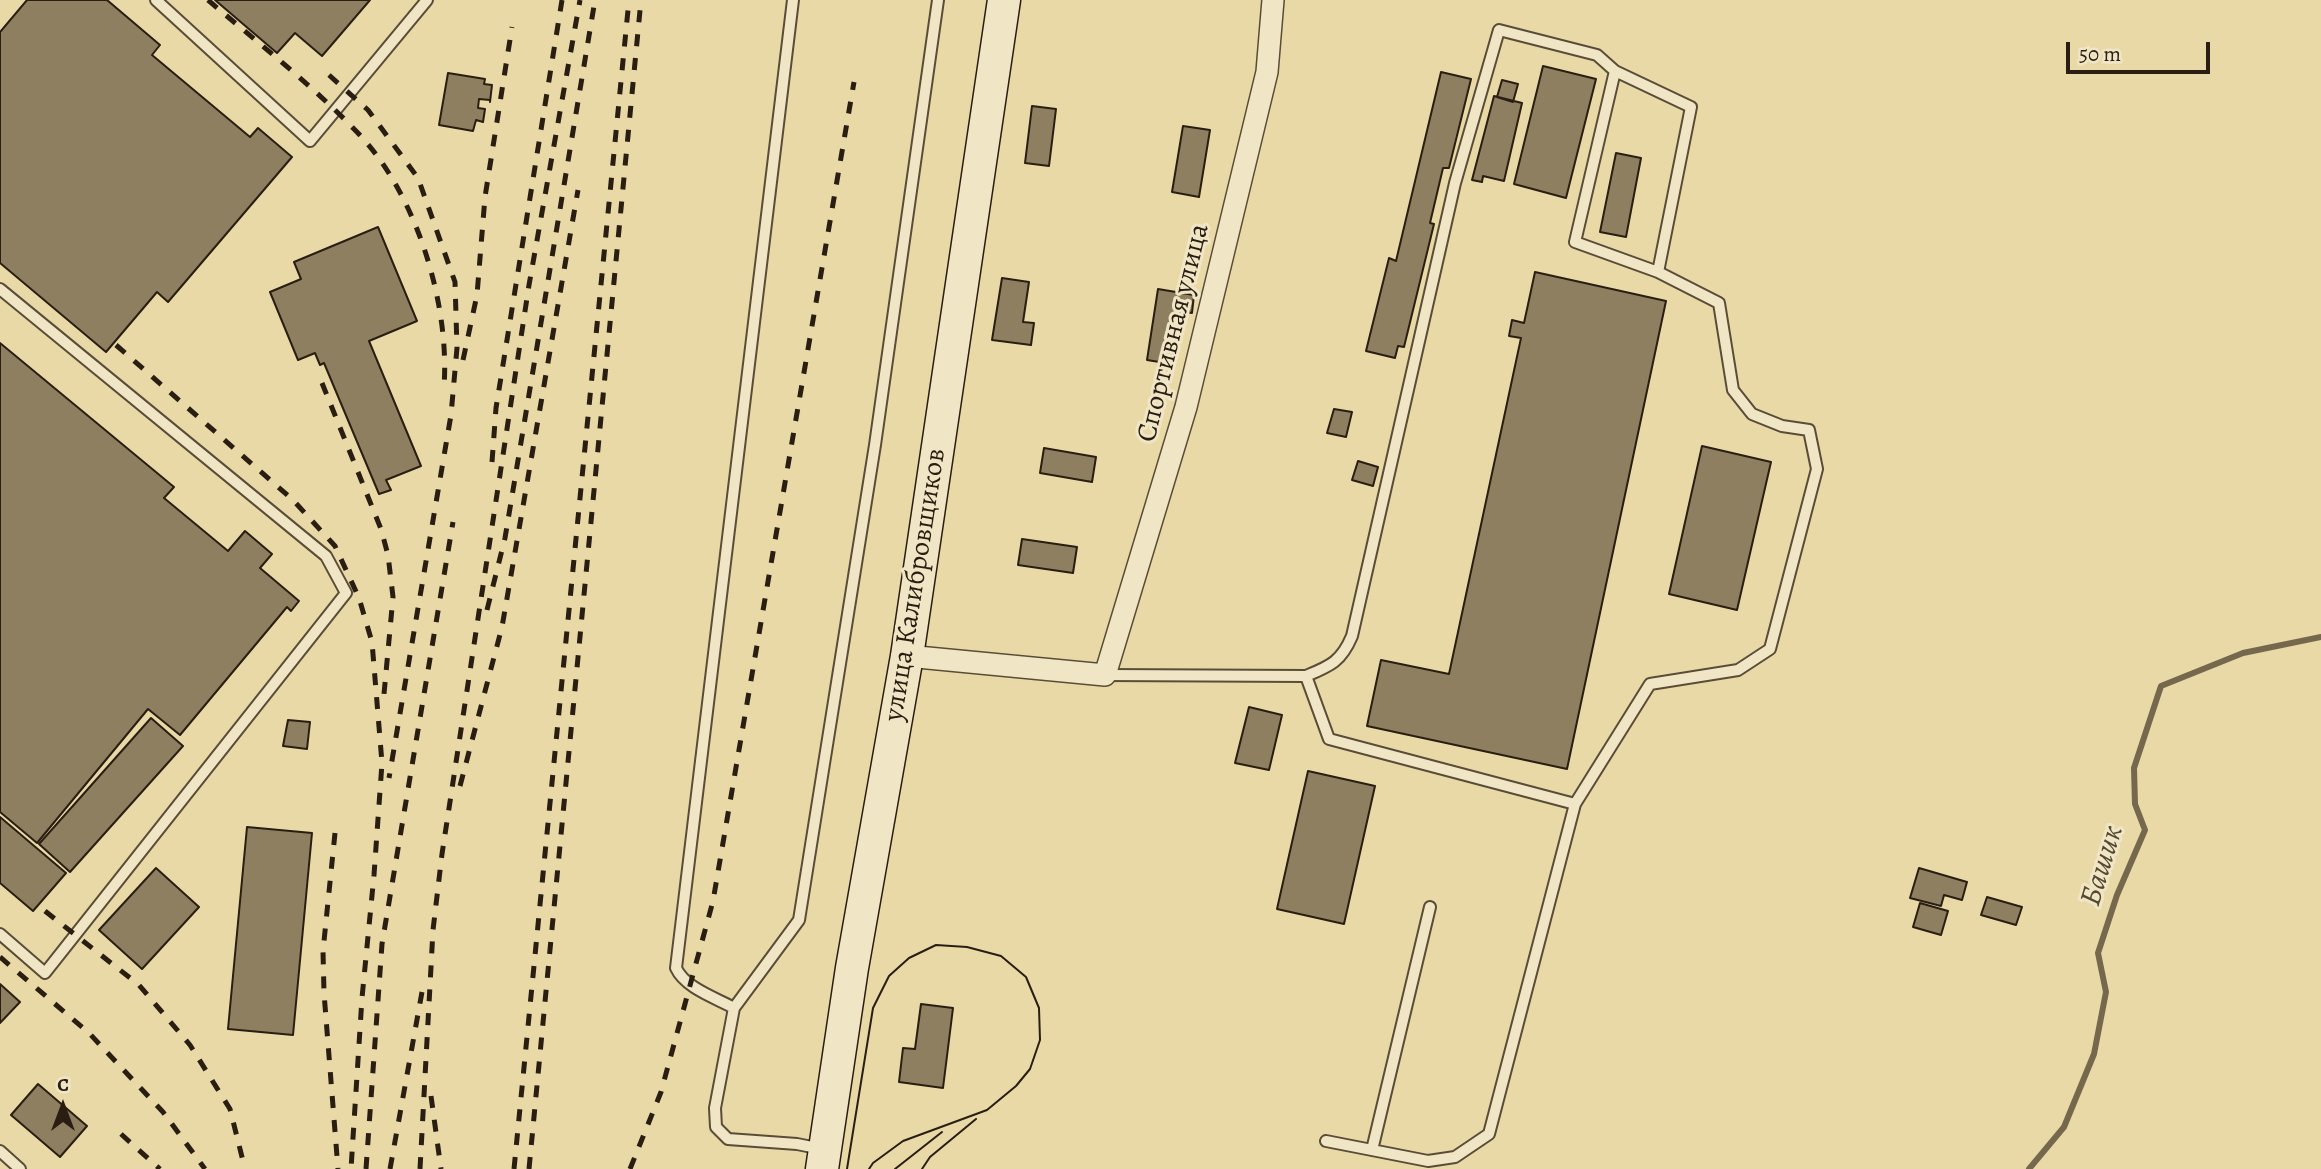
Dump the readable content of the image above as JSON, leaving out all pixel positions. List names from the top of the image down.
{
  "streets": {
    "street": ["Спортивная улица", "улица Калибровщиков"]
  },
  "water": ["Башик"],
  "scale_bar": "50 m",
  "north": "top"
}
